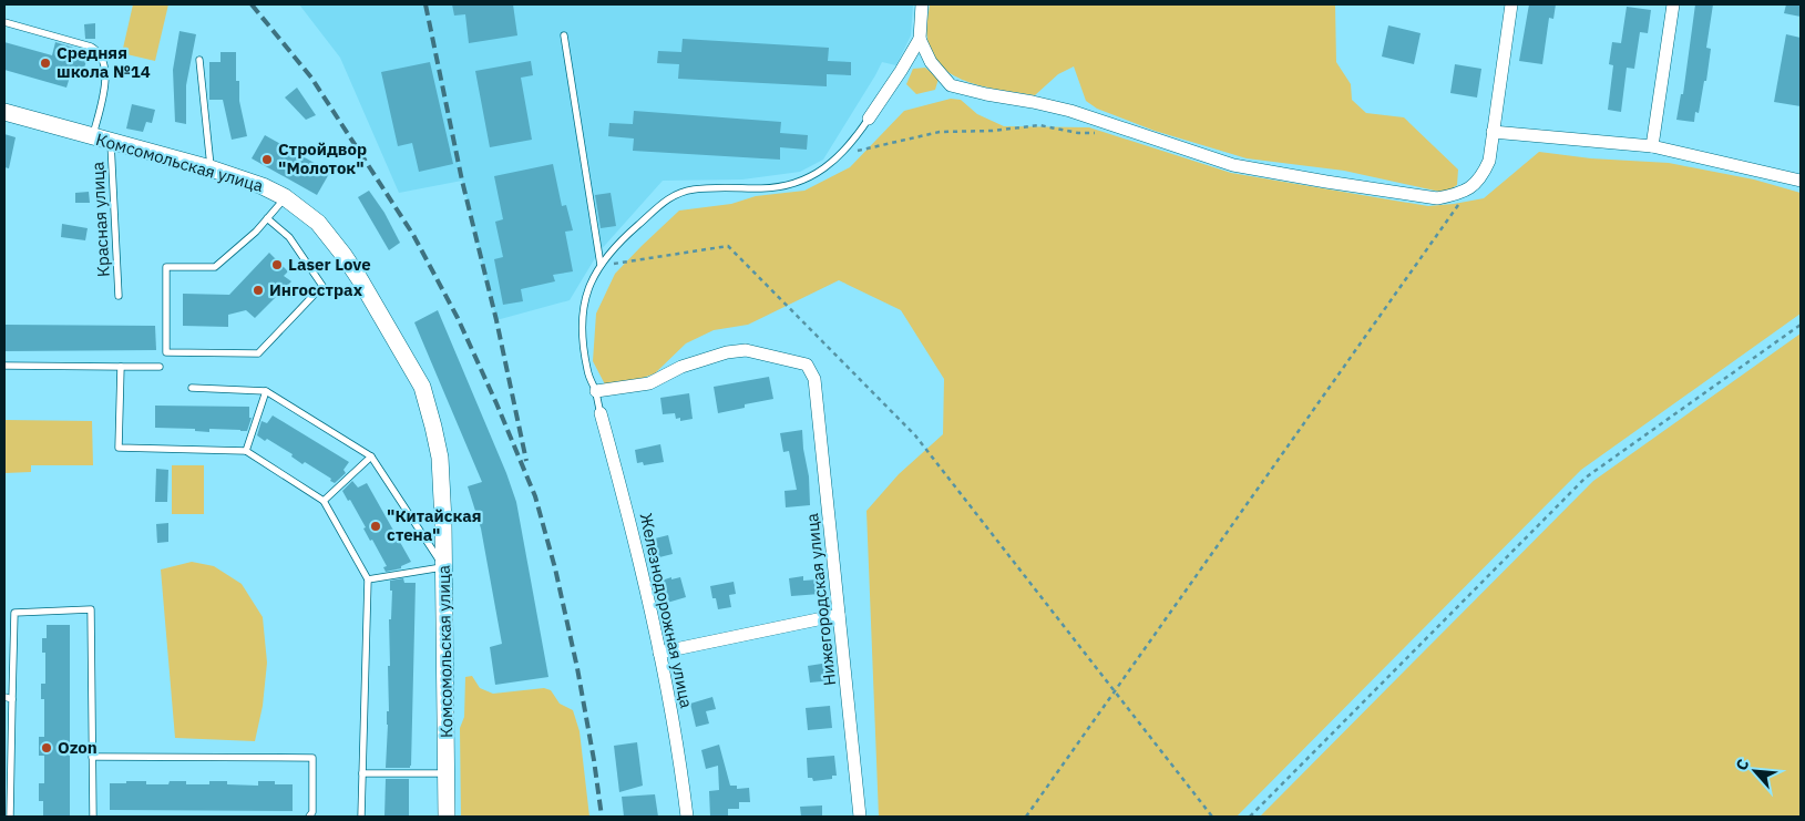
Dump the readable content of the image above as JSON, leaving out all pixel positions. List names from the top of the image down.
{
  "streets": {
    "street": ["Комсомольская улица", "Нижегородская улица", "Железнодорожная улица"],
    "lane": ["Красная улица"]
  },
  "crossings": [
    ["Комсомольская улица", "Красная улица"]
  ],
  "places": [
    "Средняя школа №14",
    "Стройдвор \"Молоток\"",
    "Laser Love",
    "Ингосстрах",
    "\"Китайская стена\"",
    "Ozon"
  ],
  "north": "top left"
}
